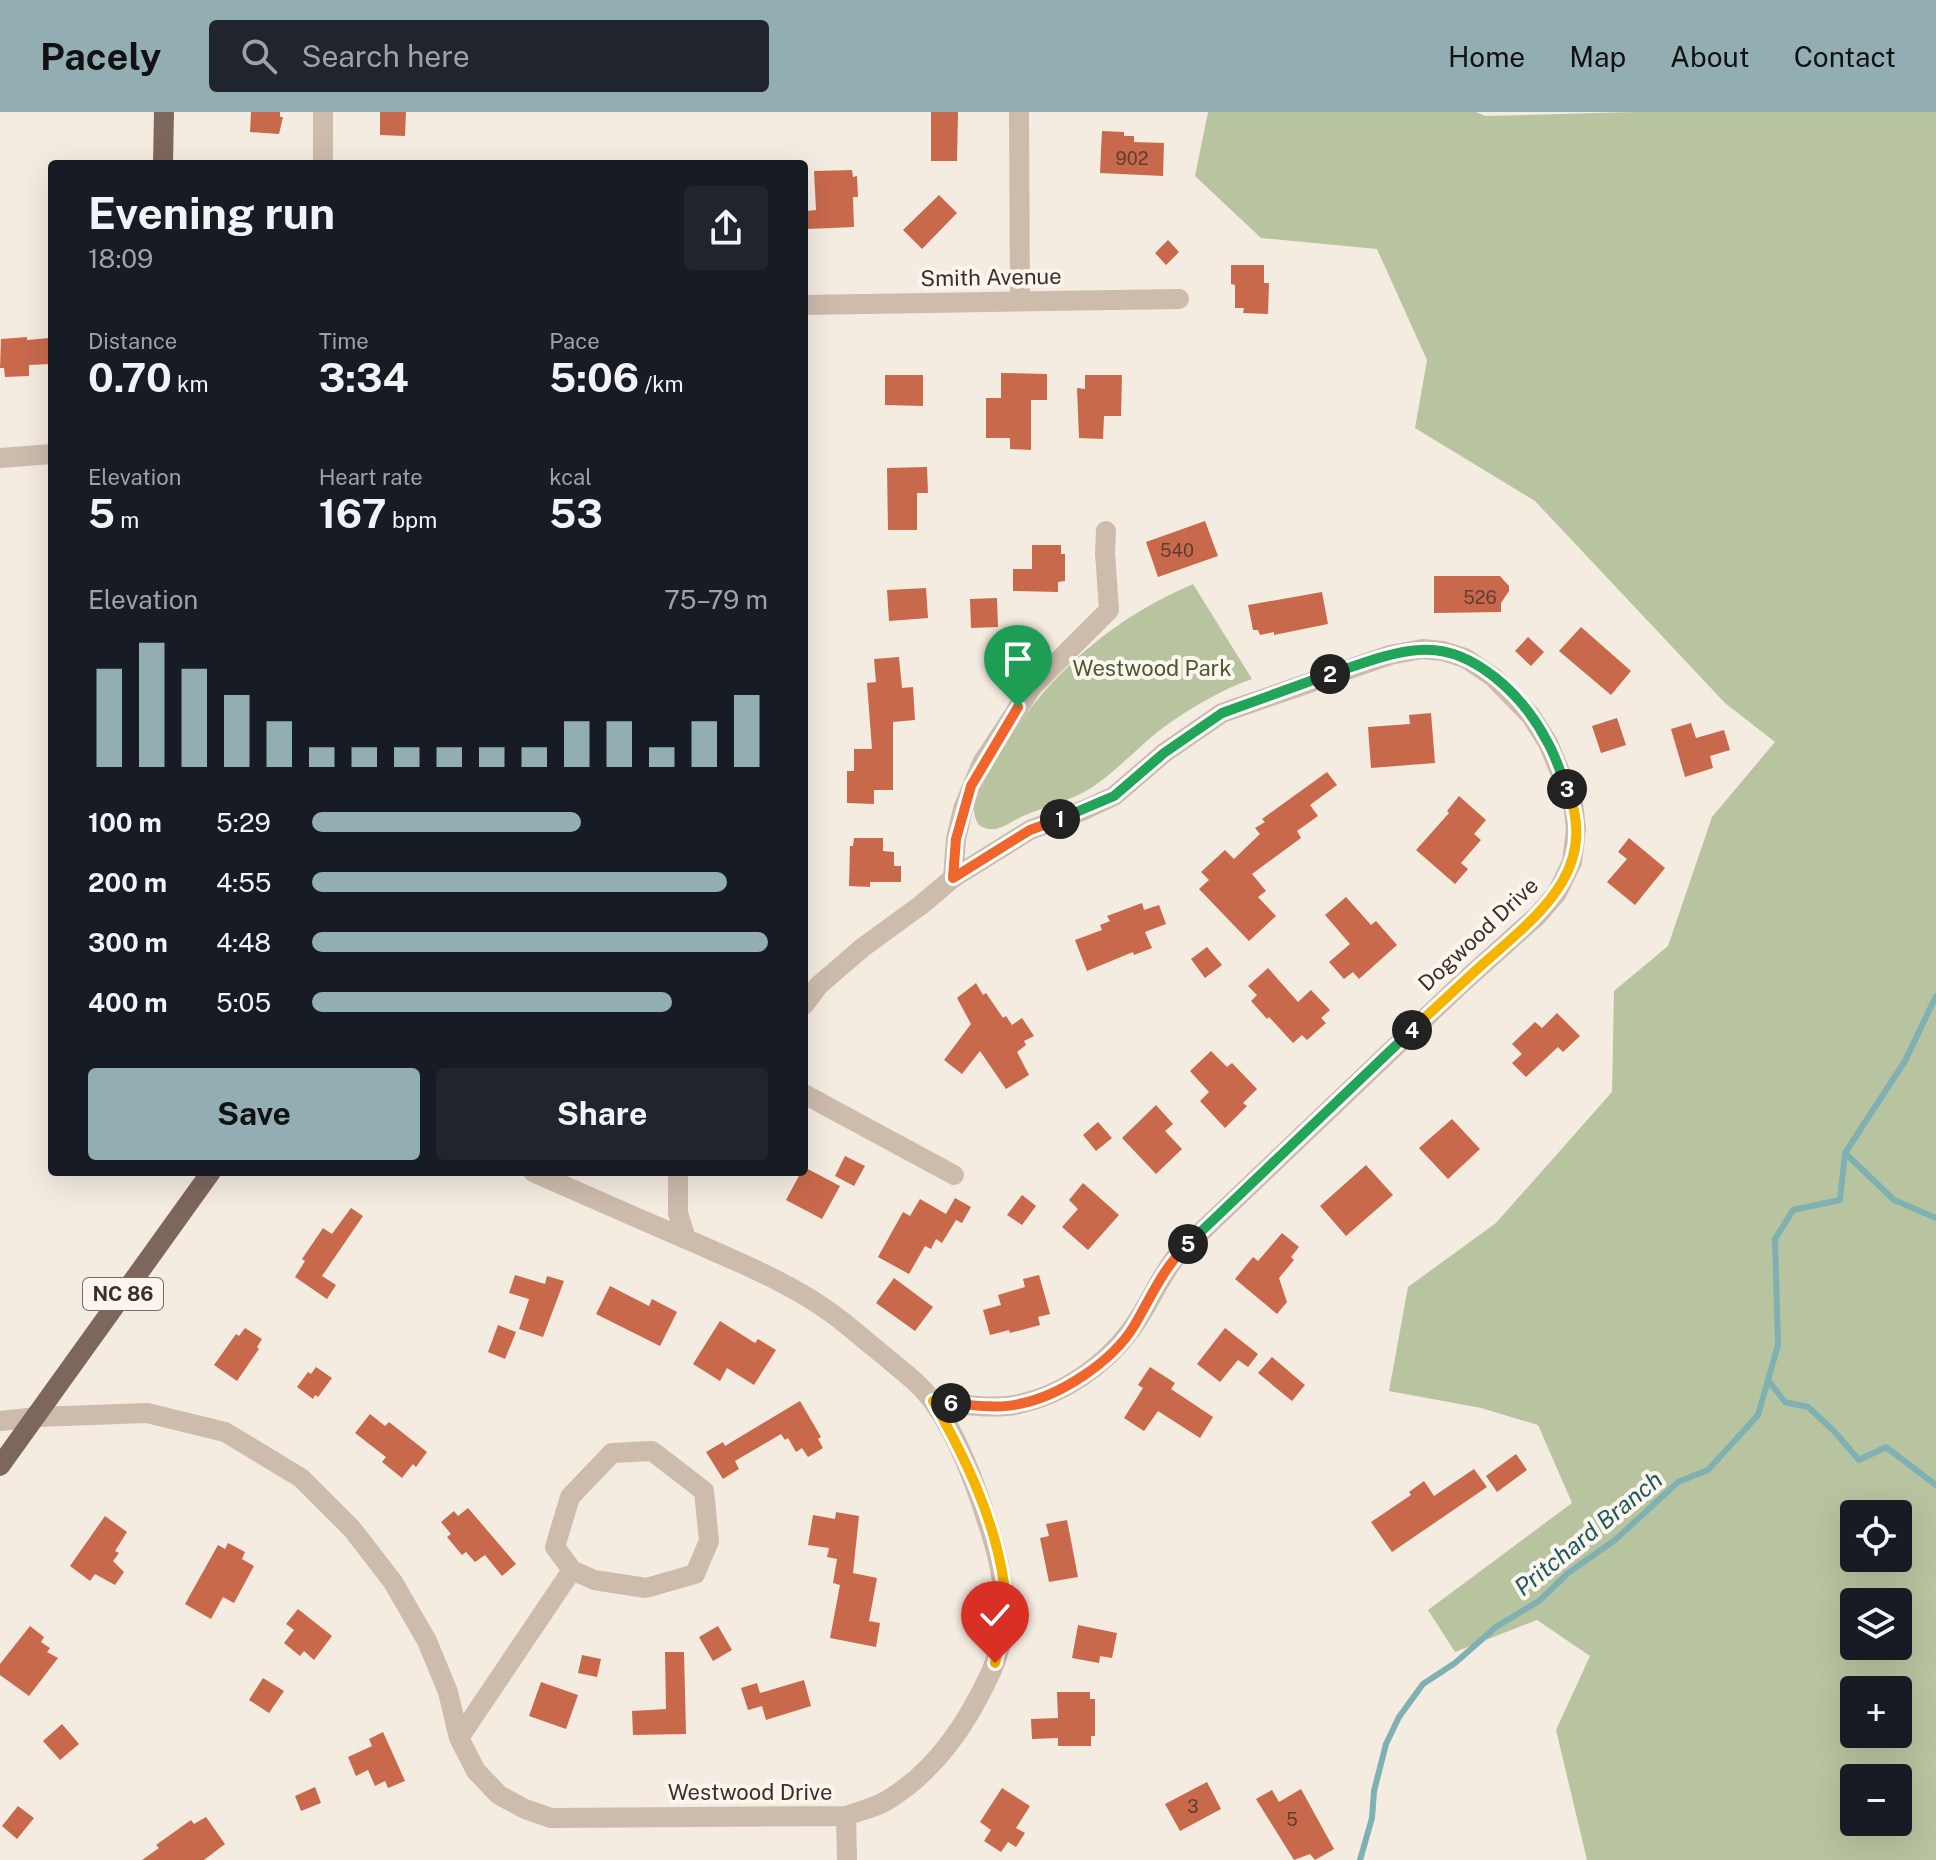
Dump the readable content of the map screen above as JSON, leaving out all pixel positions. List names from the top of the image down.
{
  "streets": {
    "main road": ["NC 86"],
    "street": ["Smith Avenue", "Dogwood Drive", "Westwood Drive"]
  },
  "crossings": [
    ["Dogwood Drive", "Westwood Drive"],
    ["NC 86", "Westwood Drive"]
  ],
  "water": ["Pritchard Branch"],
  "parks": ["Westwood Park"],
  "house_numbers": [
    "902",
    "540",
    "526",
    "3",
    "5"
  ],
  "page": {
    "header": "Pacely",
    "search": "Search here",
    "nav": [
      "Home",
      "Map",
      "About",
      "Contact"
    ],
    "heading": ["Evening run", "18:09"],
    "stats": [
      ["Distance", "0.70 km"],
      ["Time", "3:34"],
      ["Pace", "5:06 /km"],
      ["Elevation", "5 m"],
      ["Heart rate", "167 bpm"],
      ["kcal", "53"]
    ],
    "chart": ["Elevation", "75–79 m"],
    "pins": [
      "2",
      "3",
      "1",
      "4",
      "5",
      "6"
    ],
    "list": [
      {
        "name": "100 m",
        "note": "5:29"
      },
      {
        "name": "200 m",
        "note": "4:55"
      },
      {
        "name": "300 m",
        "note": "4:48"
      },
      {
        "name": "400 m",
        "note": "5:05"
      }
    ],
    "buttons": ["Save", "Share"],
    "map_buttons": ["+", "−"]
  }
}
